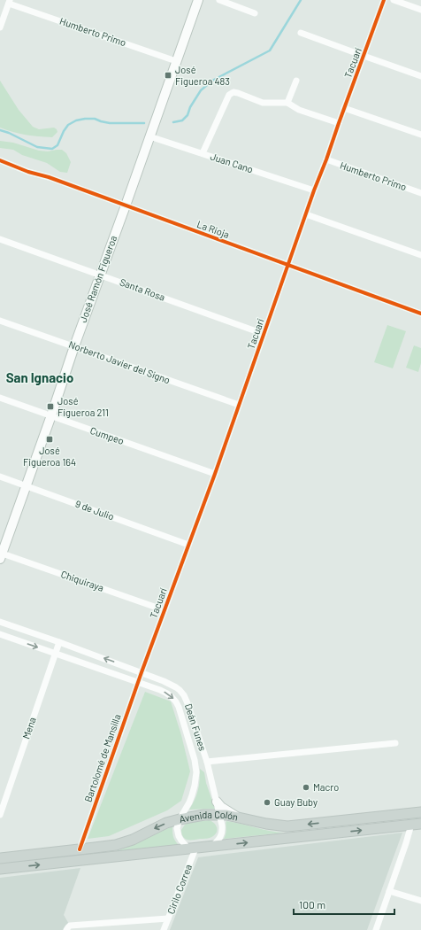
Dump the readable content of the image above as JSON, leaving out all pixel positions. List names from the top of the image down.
{
  "streets": {
    "main road": ["José Ramón Figueroa", "Avenida Colón"],
    "street": [
      "Humberto Primo",
      "Tacuarí",
      "Juan Cano",
      "La Rioja",
      "Santa Rosa",
      "Norberto Javier del Signo",
      "Cumpeo",
      "9 de Julio",
      "Chiquiraya",
      "Deán Funes",
      "Mena",
      "Bartolomé de Mansilla",
      "Cirilo Correa"
    ]
  },
  "crossings": [
    ["Humberto Primo", "Tacuarí"],
    ["Humberto Primo", "José Ramón Figueroa"],
    ["Tacuarí", "Juan Cano"],
    ["Tacuarí", "La Rioja"],
    ["Tacuarí", "Santa Rosa"],
    ["Tacuarí", "Norberto Javier del Signo"],
    ["Tacuarí", "Cumpeo"],
    ["Tacuarí", "9 de Julio"],
    ["Tacuarí", "Chiquiraya"],
    ["Tacuarí", "Deán Funes"],
    ["Tacuarí", "Bartolomé de Mansilla"],
    ["Juan Cano", "José Ramón Figueroa"],
    ["La Rioja", "José Ramón Figueroa"],
    ["José Ramón Figueroa", "Santa Rosa"],
    ["José Ramón Figueroa", "Norberto Javier del Signo"],
    ["José Ramón Figueroa", "Cumpeo"],
    ["José Ramón Figueroa", "9 de Julio"],
    ["José Ramón Figueroa", "Chiquiraya"],
    ["Deán Funes", "Mena"],
    ["Deán Funes", "Bartolomé de Mansilla"],
    ["Deán Funes", "Avenida Colón"],
    ["Deán Funes", "Cirilo Correa"],
    ["Bartolomé de Mansilla", "Avenida Colón"],
    ["Avenida Colón", "Cirilo Correa"]
  ],
  "districts": ["San Ignacio"],
  "places": {
    "transit": ["José Figueroa 483", "José Figueroa 211", "José Figueroa 164"],
    "other": ["Macro", "Guay Buby"]
  },
  "scale_bar": "100 m"
}
